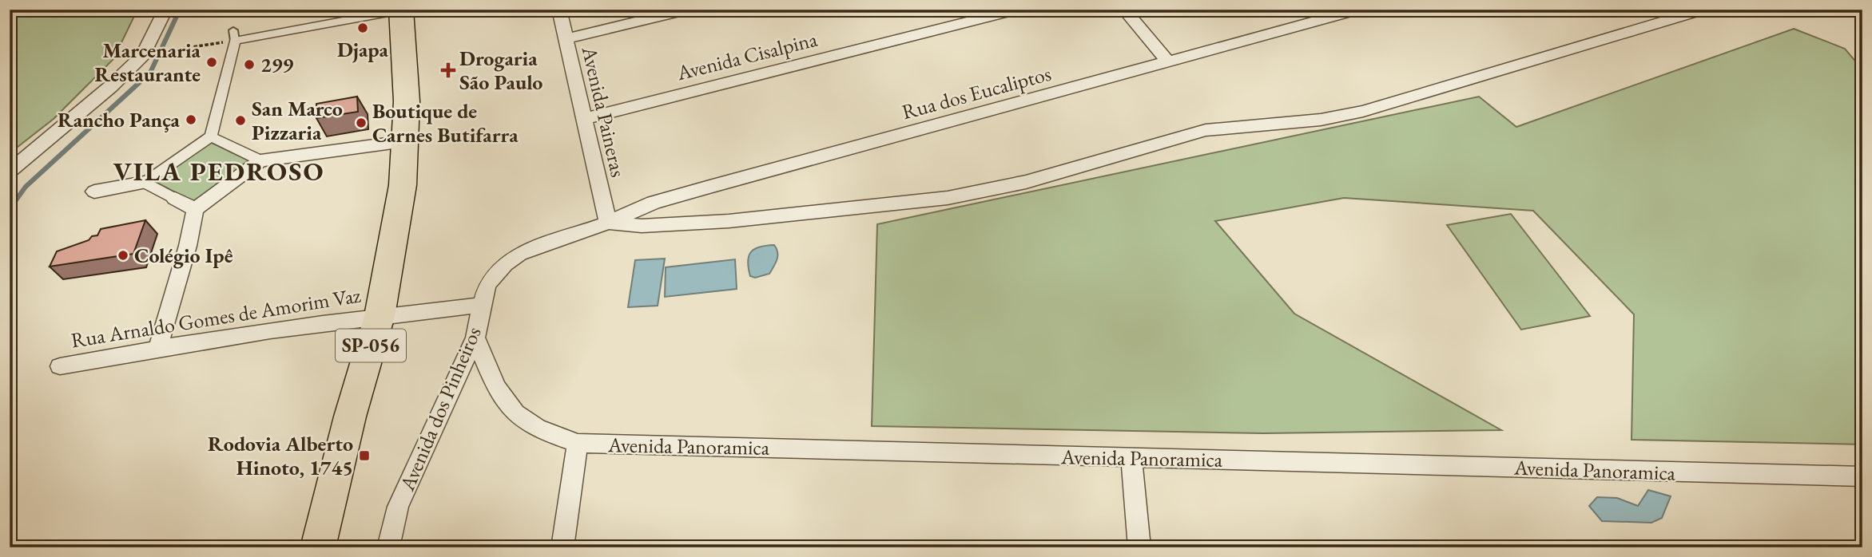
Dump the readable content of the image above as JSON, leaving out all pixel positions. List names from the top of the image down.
{
  "streets": {
    "main road": ["SP-056"],
    "street": [
      "Avenida Cisalpina",
      "Rua dos Eucaliptos",
      "Avenida Paineras",
      "Rua Arnaldo Gomes de Amorim Vaz",
      "Avenida dos Pinheiros",
      "Avenida Panoramica"
    ]
  },
  "crossings": [
    ["Avenida Cisalpina", "Avenida Paineras"],
    ["Rua dos Eucaliptos", "Avenida Paineras"],
    ["Rua Arnaldo Gomes de Amorim Vaz", "SP-056"],
    ["Rua Arnaldo Gomes de Amorim Vaz", "Avenida dos Pinheiros"],
    ["SP-056", "Avenida dos Pinheiros"],
    ["Avenida dos Pinheiros", "Avenida Panoramica"]
  ],
  "districts": ["VILA PEDROSO"],
  "places": {
    "other": [
      "Djapa",
      "Marcenaria Restaurante",
      "299",
      "Rancho Pança",
      "San Marco Pizzaria",
      "Boutique de Carnes Butifarra",
      "Colégio Ipê"
    ],
    "health": ["Drogaria São Paulo"],
    "transit": ["Rodovia Alberto Hinoto, 1745"]
  }
}
